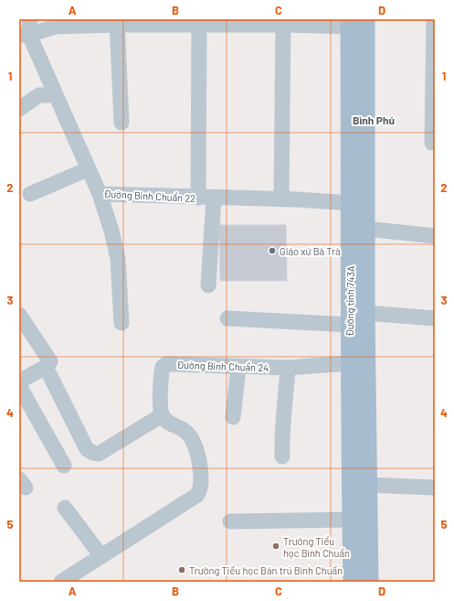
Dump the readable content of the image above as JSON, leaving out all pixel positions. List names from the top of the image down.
{
  "streets": {
    "main road": ["Đường tỉnh 743A"],
    "street": ["Đường Bình Chuẩn 22", "Đường Bình Chuẩn 24"]
  },
  "crossings": [
    ["Đường Bình Chuẩn 22", "Đường tỉnh 743A"],
    ["Đường tỉnh 743A", "Đường Bình Chuẩn 24"]
  ],
  "districts": ["Bình Phú"],
  "places": ["Giáo xứ Bà Trà", "Trường Tiểu học Bình Chuẩn", "Trường Tiểu học Bán trú Bình Chuẩn"],
  "grid": {
    "columns": [
      "A",
      "B",
      "C",
      "D"
    ],
    "rows": [
      "1",
      "2",
      "3",
      "4",
      "5"
    ]
  }
}
